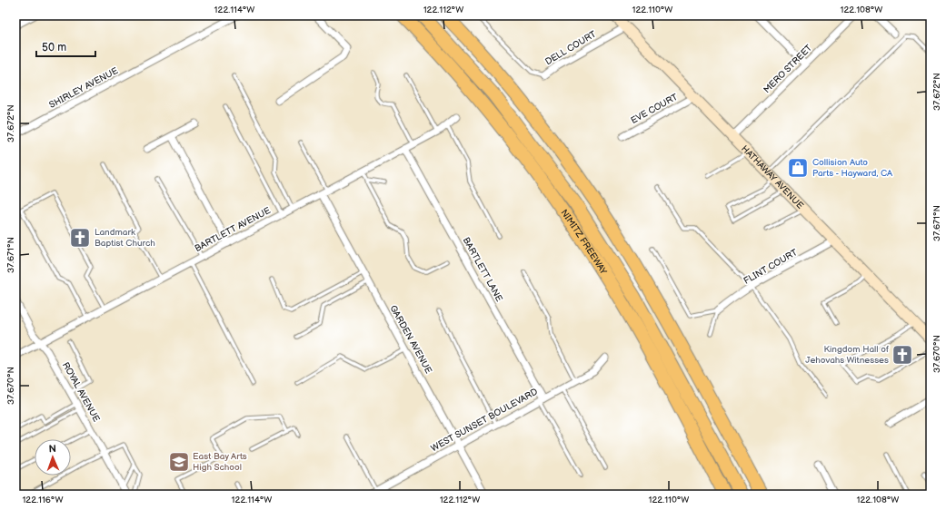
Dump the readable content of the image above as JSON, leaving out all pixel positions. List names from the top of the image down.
{
  "streets": {
    "highway": ["NIMITZ FREEWAY"],
    "street": [
      "DELL COURT",
      "MERO STREET",
      "SHIRLEY AVENUE",
      "EVE COURT",
      "HATHAWAY AVENUE",
      "BARTLETT AVENUE",
      "FLINT COURT",
      "BARTLETT LANE",
      "GARDEN AVENUE",
      "ROYAL AVENUE",
      "WEST SUNSET BOULEVARD"
    ]
  },
  "crossings": [
    ["DELL COURT", "HATHAWAY AVENUE"],
    ["MERO STREET", "HATHAWAY AVENUE"],
    ["EVE COURT", "HATHAWAY AVENUE"],
    ["HATHAWAY AVENUE", "FLINT COURT"],
    ["BARTLETT AVENUE", "BARTLETT LANE"],
    ["BARTLETT AVENUE", "GARDEN AVENUE"],
    ["BARTLETT AVENUE", "ROYAL AVENUE"],
    ["BARTLETT LANE", "WEST SUNSET BOULEVARD"],
    ["GARDEN AVENUE", "WEST SUNSET BOULEVARD"]
  ],
  "places": {
    "shop": ["Collision Auto Parts - Hayward, CA"],
    "church": ["Landmark Baptist Church", "Kingdom Hall of Jehovahs Witnesses"],
    "school or university": ["East Bay Arts High School"]
  },
  "scale_bar": "50 m",
  "north": "top",
  "coordinates": [
    "122.114°W",
    "122.112°W",
    "122.110°W",
    "122.108°W",
    "37.672°N",
    "37.671°N",
    "37.670°N",
    "122.116°W"
  ]
}
